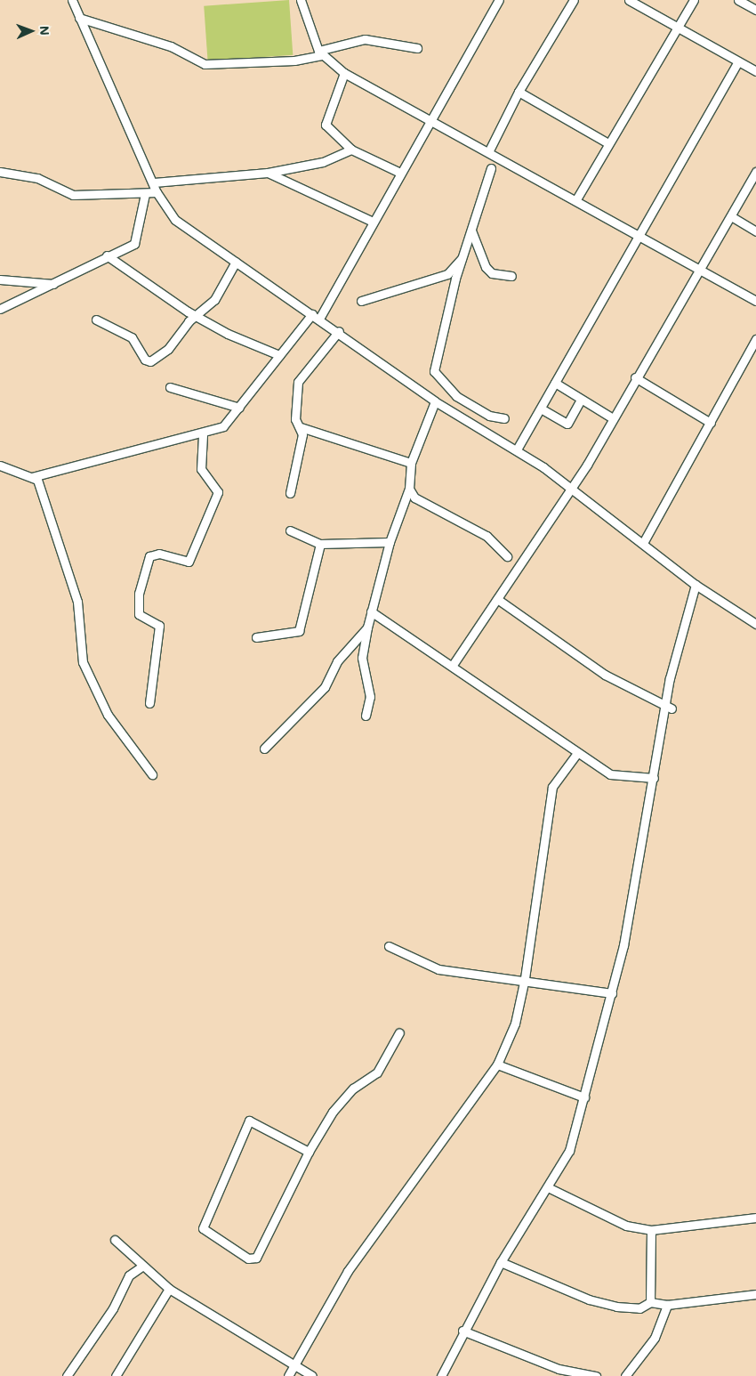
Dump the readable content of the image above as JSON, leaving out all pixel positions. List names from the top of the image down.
{
  "north": "right"
}
